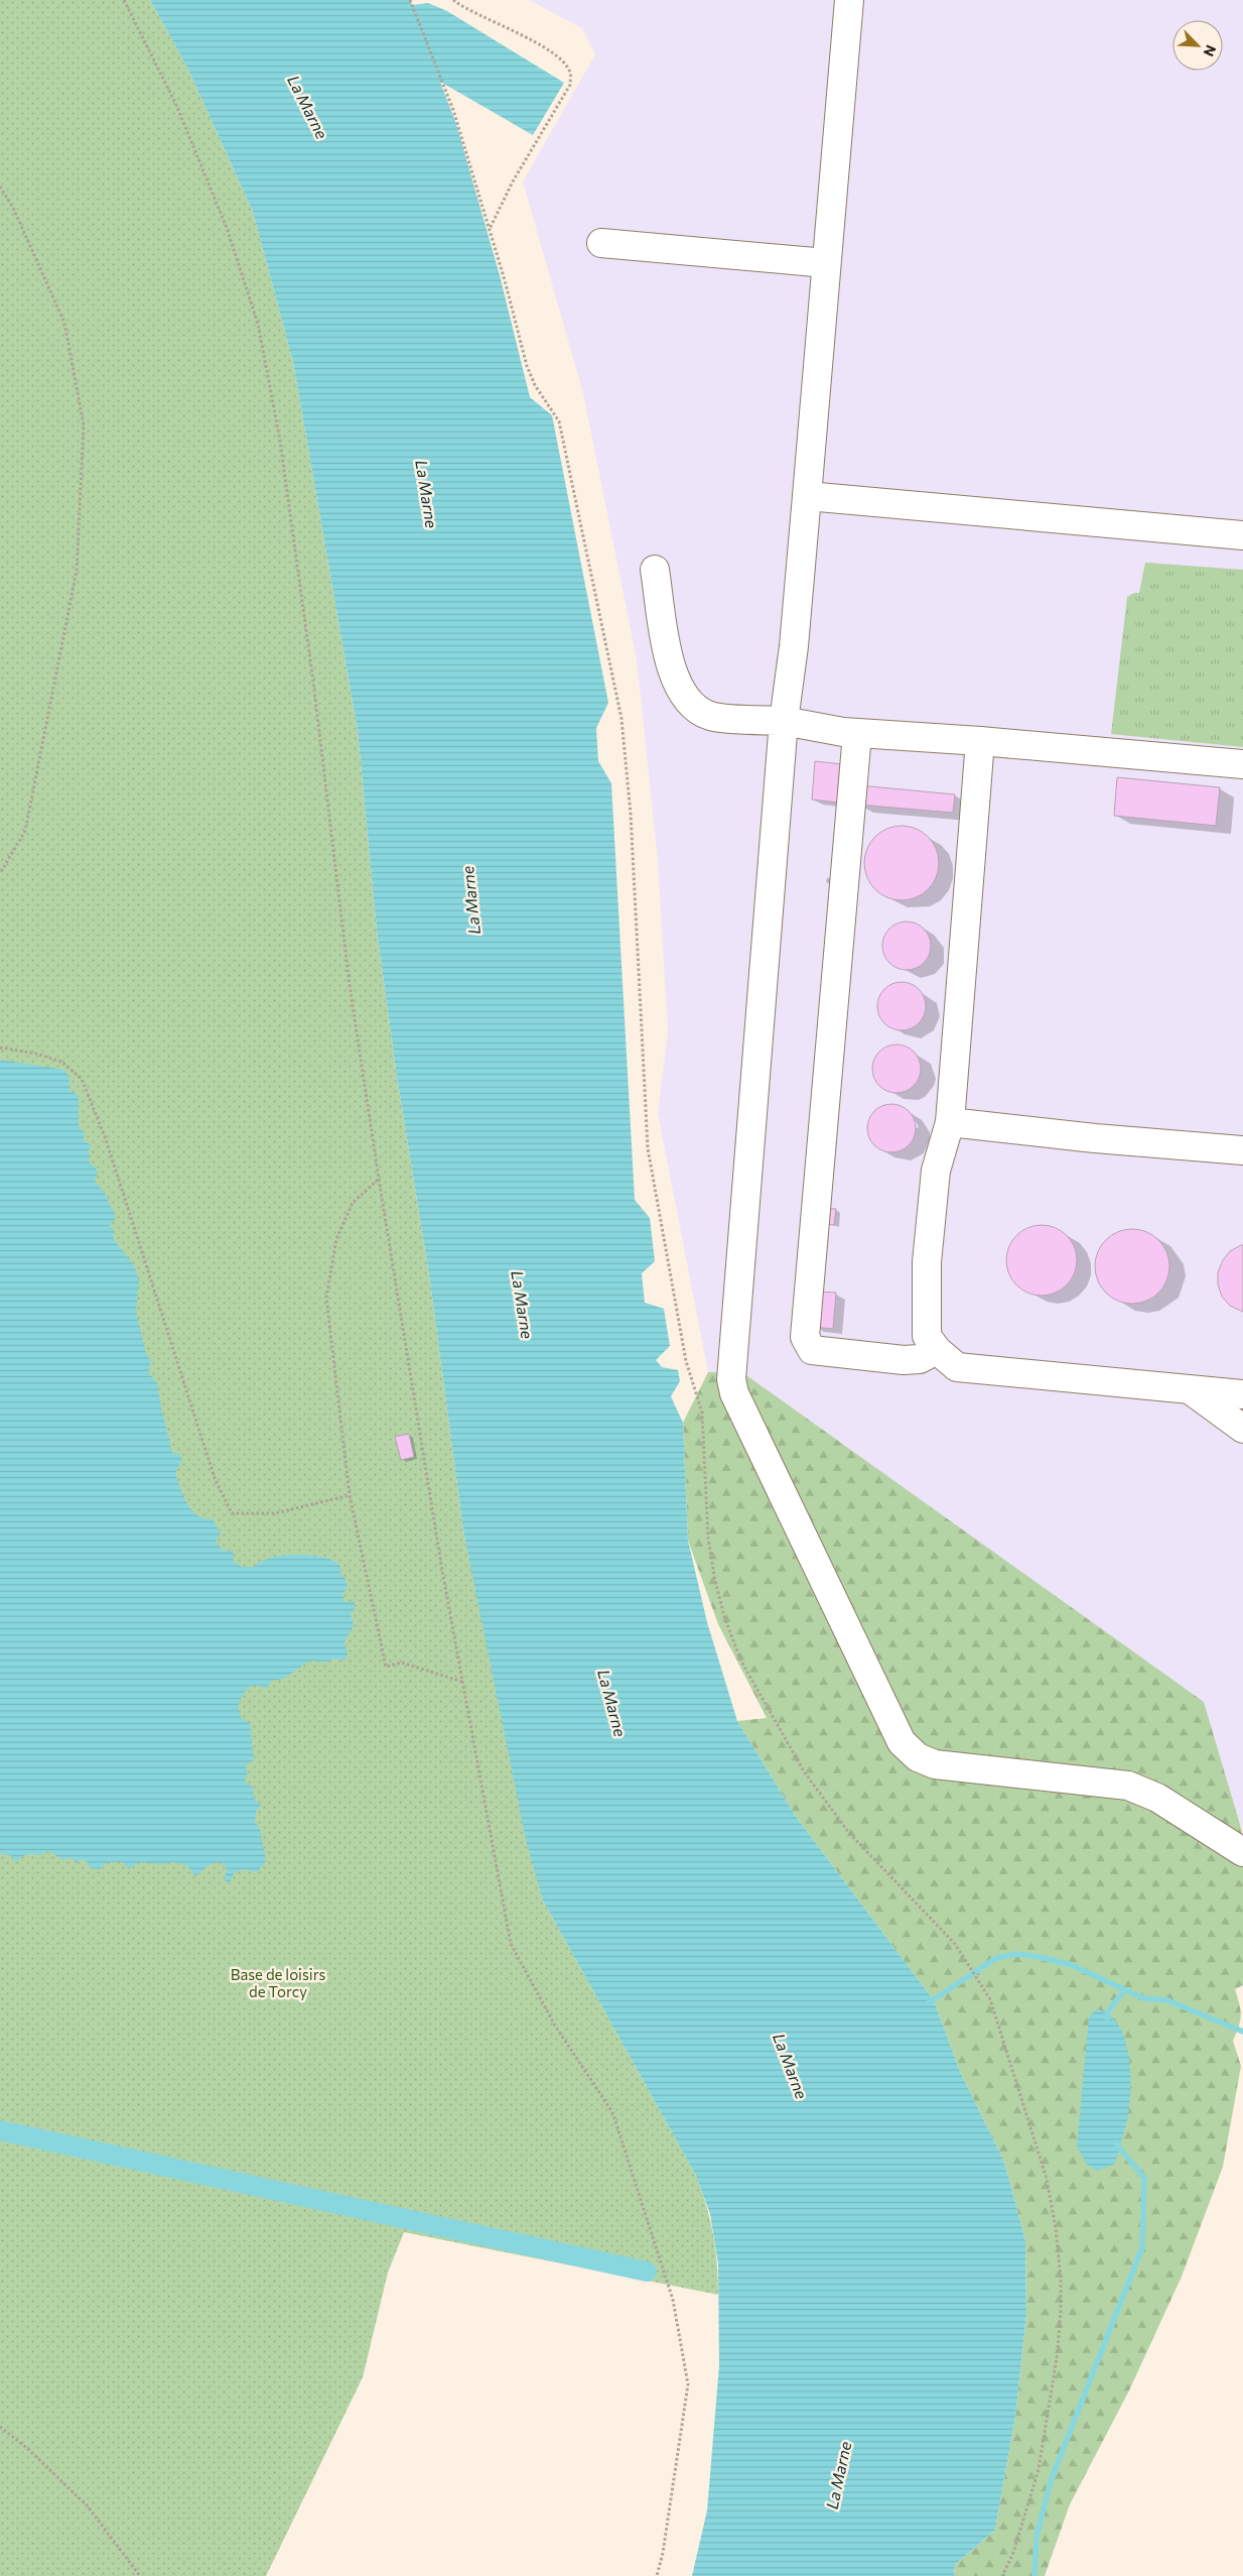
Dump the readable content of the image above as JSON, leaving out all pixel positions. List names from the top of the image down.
{
  "water": ["La Marne"],
  "parks": ["Base de loisirs de Torcy"],
  "north": "bottom right"
}
